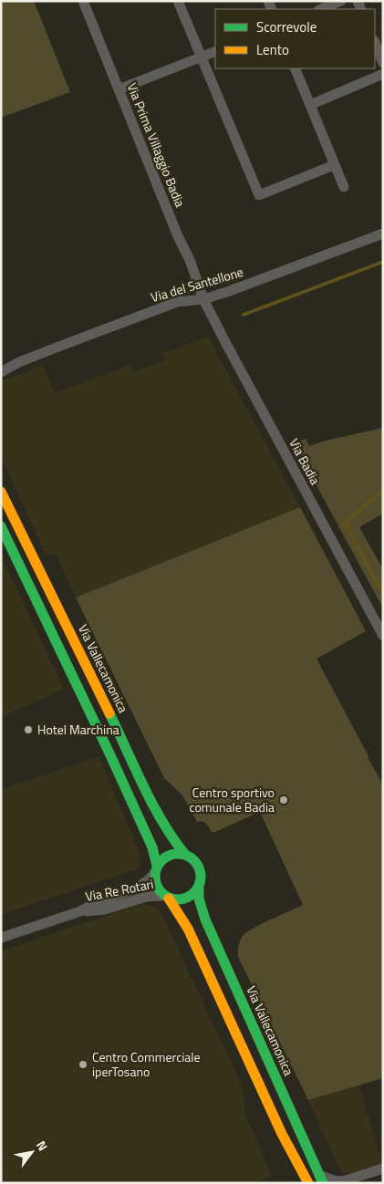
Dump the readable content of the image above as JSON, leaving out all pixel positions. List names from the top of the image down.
{
  "streets": {
    "main road": ["Via Vallecamonica"],
    "street": [
      "Via Prima Villaggio Badia",
      "Via del Santellone",
      "Via Badia",
      "Via Re Rotari"
    ]
  },
  "crossings": [
    ["Via Prima Villaggio Badia", "Via del Santellone"],
    ["Via Prima Villaggio Badia", "Via Badia"],
    ["Via del Santellone", "Via Badia"],
    ["Via Vallecamonica", "Via Re Rotari"]
  ],
  "places": ["Hotel Marchina", "Centro sportivo comunale Badia", "Centro Commerciale iperTosano"],
  "legend": ["Scorrevole", "Lento"],
  "north": "top right"
}
